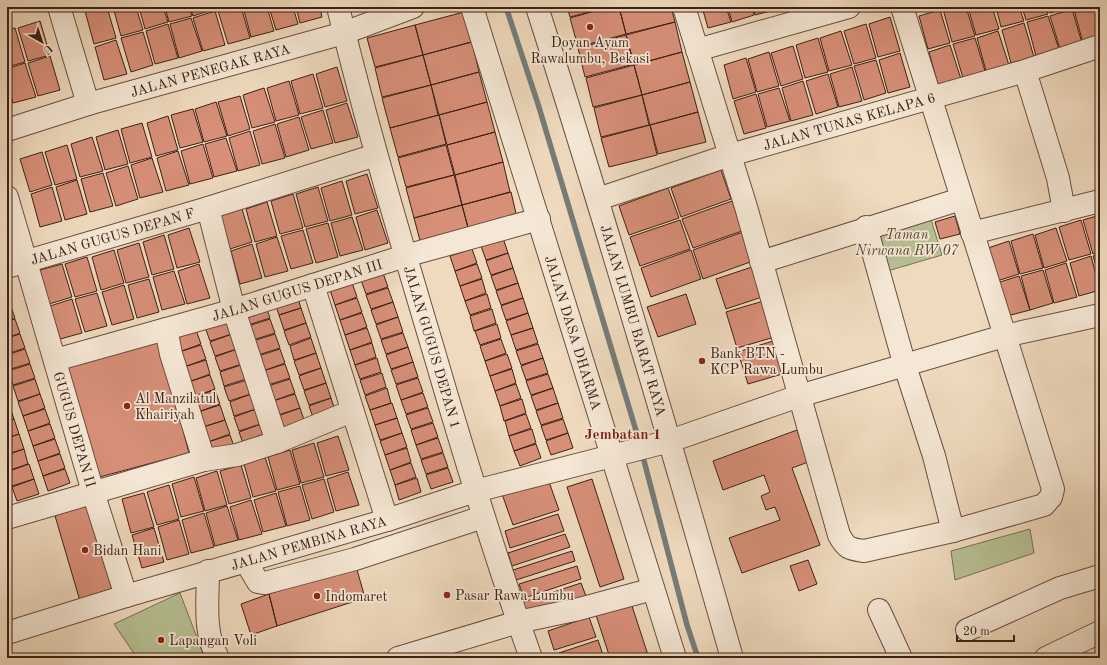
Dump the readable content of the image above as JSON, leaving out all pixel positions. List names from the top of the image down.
{
  "streets": {
    "street": [
      "JALAN PENEGAK RAYA",
      "JALAN TUNAS KELAPA 6",
      "JALAN GUGUS DEPAN F",
      "JALAN GUGUS DEPAN III",
      "JALAN LUMBU BARAT RAYA",
      "JALAN DASA DHARMA",
      "JALAN GUGUS DEPAN 1",
      "GUGUS DEPAN II",
      "JALAN PEMBINA RAYA"
    ]
  },
  "crossings": [
    ["JALAN PENEGAK RAYA", "JALAN GUGUS DEPAN 1"],
    ["JALAN TUNAS KELAPA 6", "JALAN LUMBU BARAT RAYA"],
    ["JALAN GUGUS DEPAN F", "JALAN GUGUS DEPAN 1"],
    ["JALAN GUGUS DEPAN F", "GUGUS DEPAN II"],
    ["JALAN GUGUS DEPAN III", "JALAN DASA DHARMA"],
    ["JALAN GUGUS DEPAN III", "JALAN GUGUS DEPAN 1"],
    ["JALAN GUGUS DEPAN III", "GUGUS DEPAN II"],
    ["JALAN LUMBU BARAT RAYA", "JALAN PEMBINA RAYA"],
    ["JALAN DASA DHARMA", "JALAN PEMBINA RAYA"],
    ["JALAN GUGUS DEPAN 1", "JALAN PEMBINA RAYA"],
    ["GUGUS DEPAN II", "JALAN PEMBINA RAYA"]
  ],
  "districts": ["Jembatan 1"],
  "parks": ["Taman Nirwana RW 07"],
  "places": [
    "Doyan Ayam Rawalumbu, Bekasi",
    "Bank BTN - KCP Rawa Lumbu",
    "Al Manzilatul Khairiyah",
    "Bidan Hani",
    "Pasar Rawa Lumbu",
    "Indomaret",
    "Lapangan Voli"
  ],
  "scale_bar": "20 m",
  "north": "bottom right"
}
